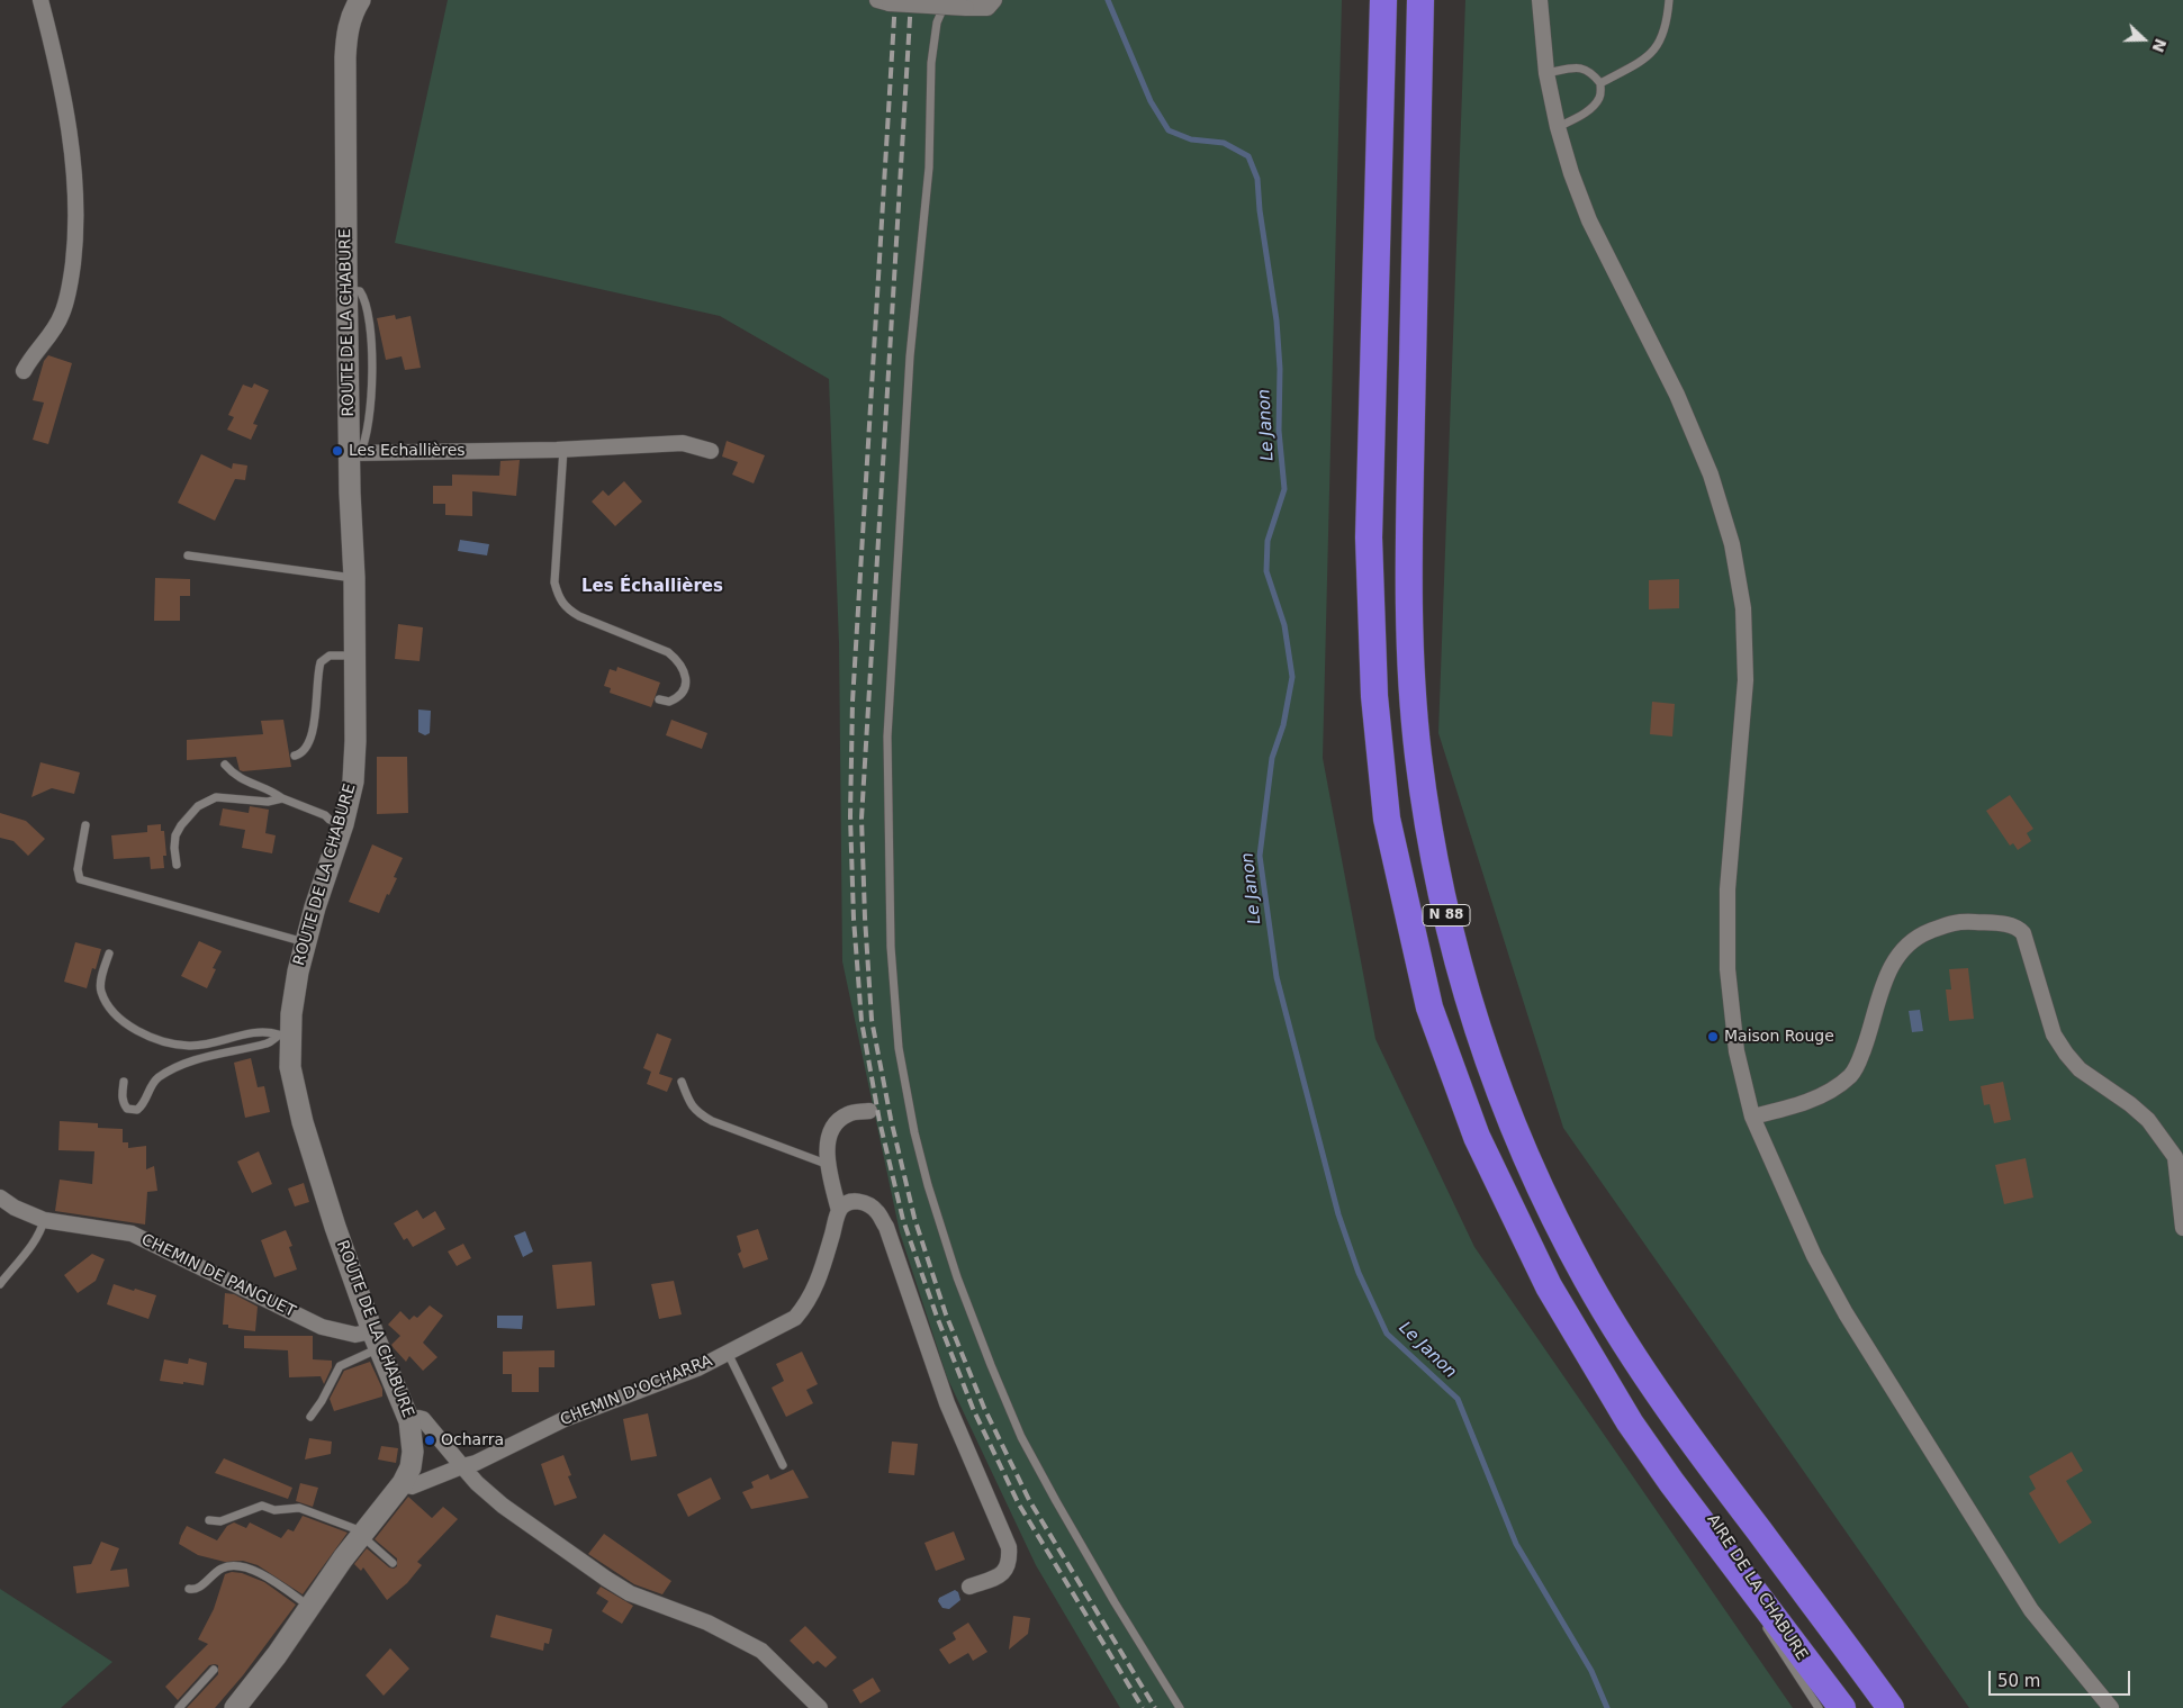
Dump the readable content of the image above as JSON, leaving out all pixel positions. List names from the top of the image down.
{
  "streets": {
    "highway": ["N 88"],
    "main road": ["ROUTE DE LA CHABURE"],
    "street": ["CHEMIN DE PANGUET", "CHEMIN D'OCHARRA"],
    "lane": ["AIRE DE LA CHABURE"]
  },
  "crossings": [
    ["ROUTE DE LA CHABURE", "CHEMIN DE PANGUET"],
    ["ROUTE DE LA CHABURE", "CHEMIN D'OCHARRA"],
    ["N 88", "AIRE DE LA CHABURE"]
  ],
  "districts": ["Les Échallières"],
  "water": ["Le Janon"],
  "places": ["Les Echallières", "Maison Rouge", "Ocharra"],
  "scale_bar": "50 m",
  "north": "right"
}
